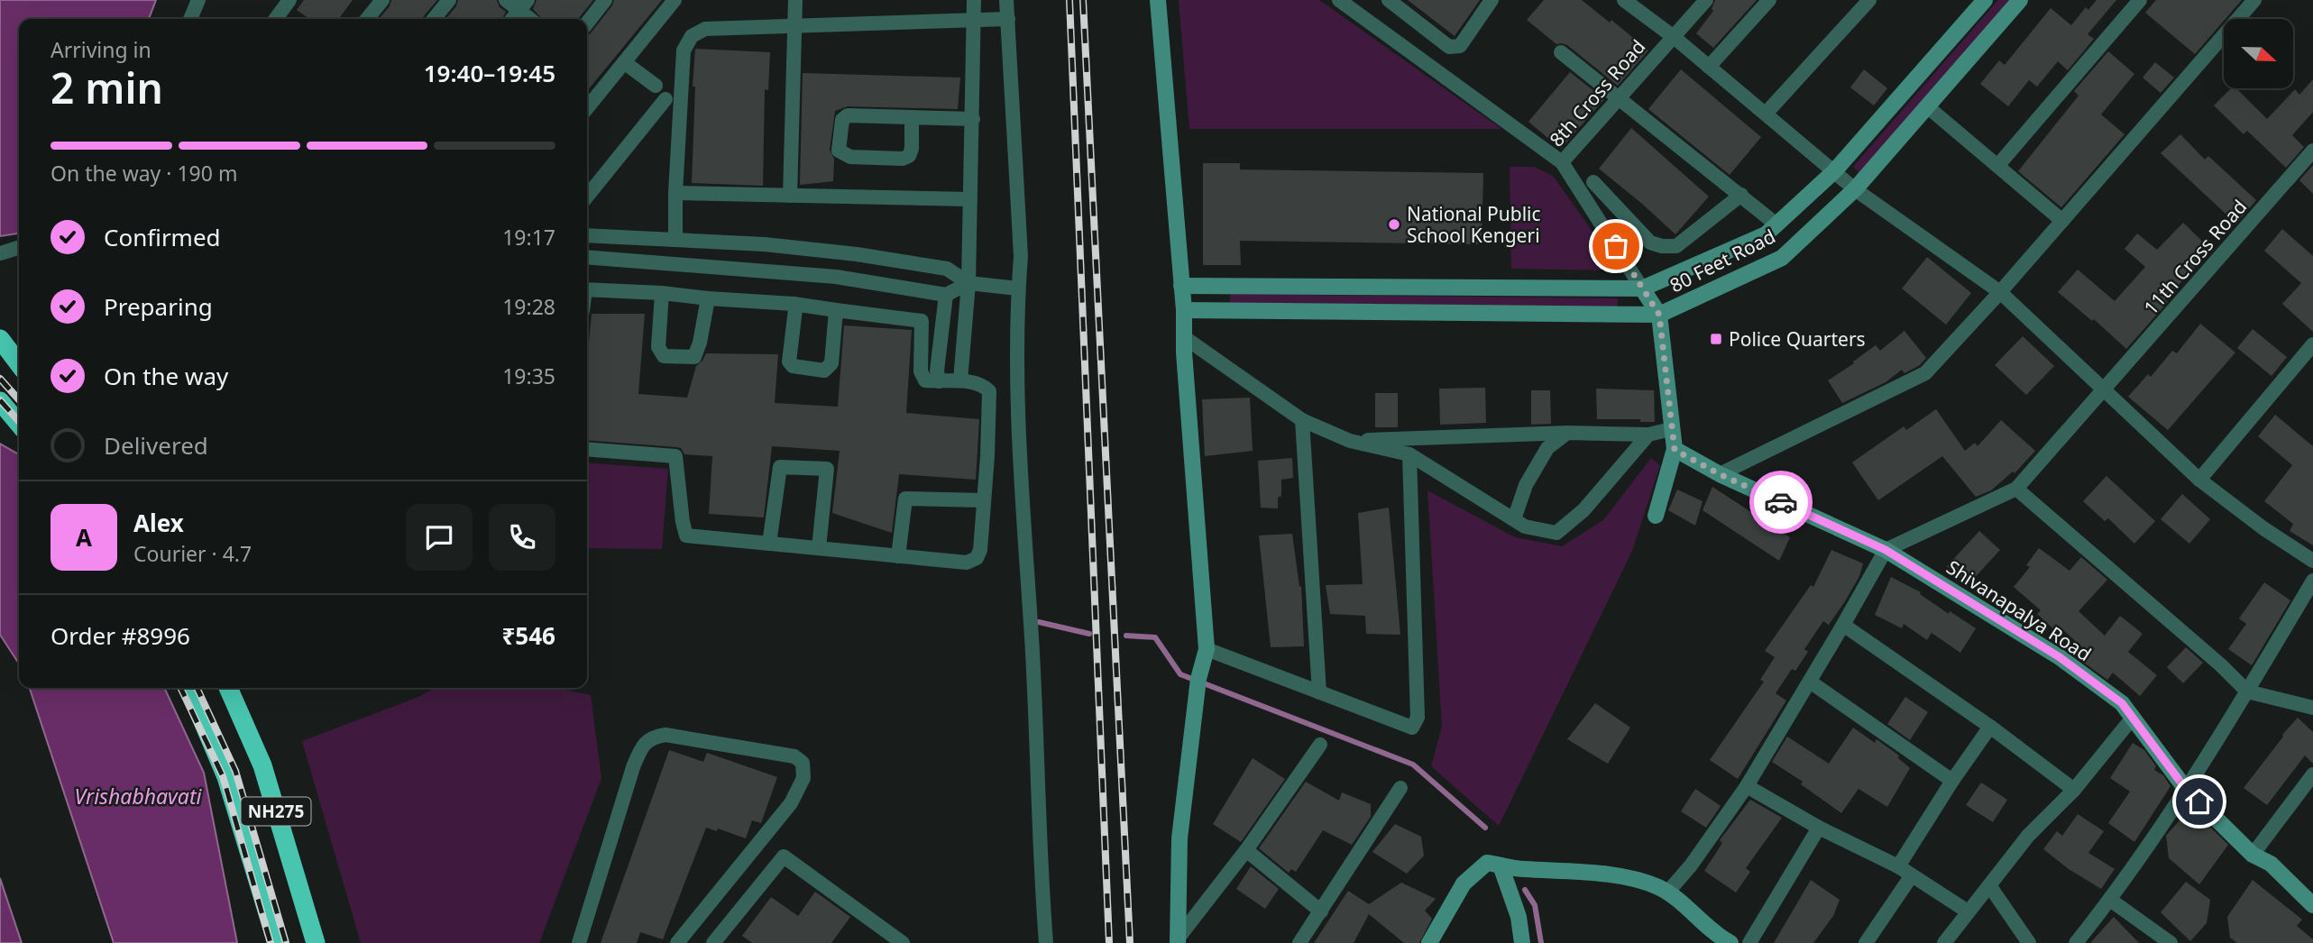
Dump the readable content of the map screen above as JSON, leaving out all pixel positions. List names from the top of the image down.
{
  "streets": {
    "highway": ["NH275"],
    "street": [
      "8th Cross Road",
      "11th Cross Road",
      "80 Feet Road",
      "Shivanapalya Road"
    ]
  },
  "crossings": [
    ["8th Cross Road", "80 Feet Road"]
  ],
  "water": ["Vrishabhavati"],
  "places": {
    "other": ["National Public School Kengeri"],
    "transit": ["Police Quarters"]
  },
  "north": "right",
  "page": {
    "heading": ["2 min", "Arriving in", "19:40–19:45"],
    "panel": [
      "Alex",
      "Courier · 4.7",
      "Order #8996",
      "₹546"
    ],
    "bar": "On the way · 190 m",
    "list": [
      ["Confirmed", "19:17"],
      ["Preparing", "19:28"],
      ["On the way", "19:35"],
      "Delivered"
    ],
    "round": "A"
  }
}
